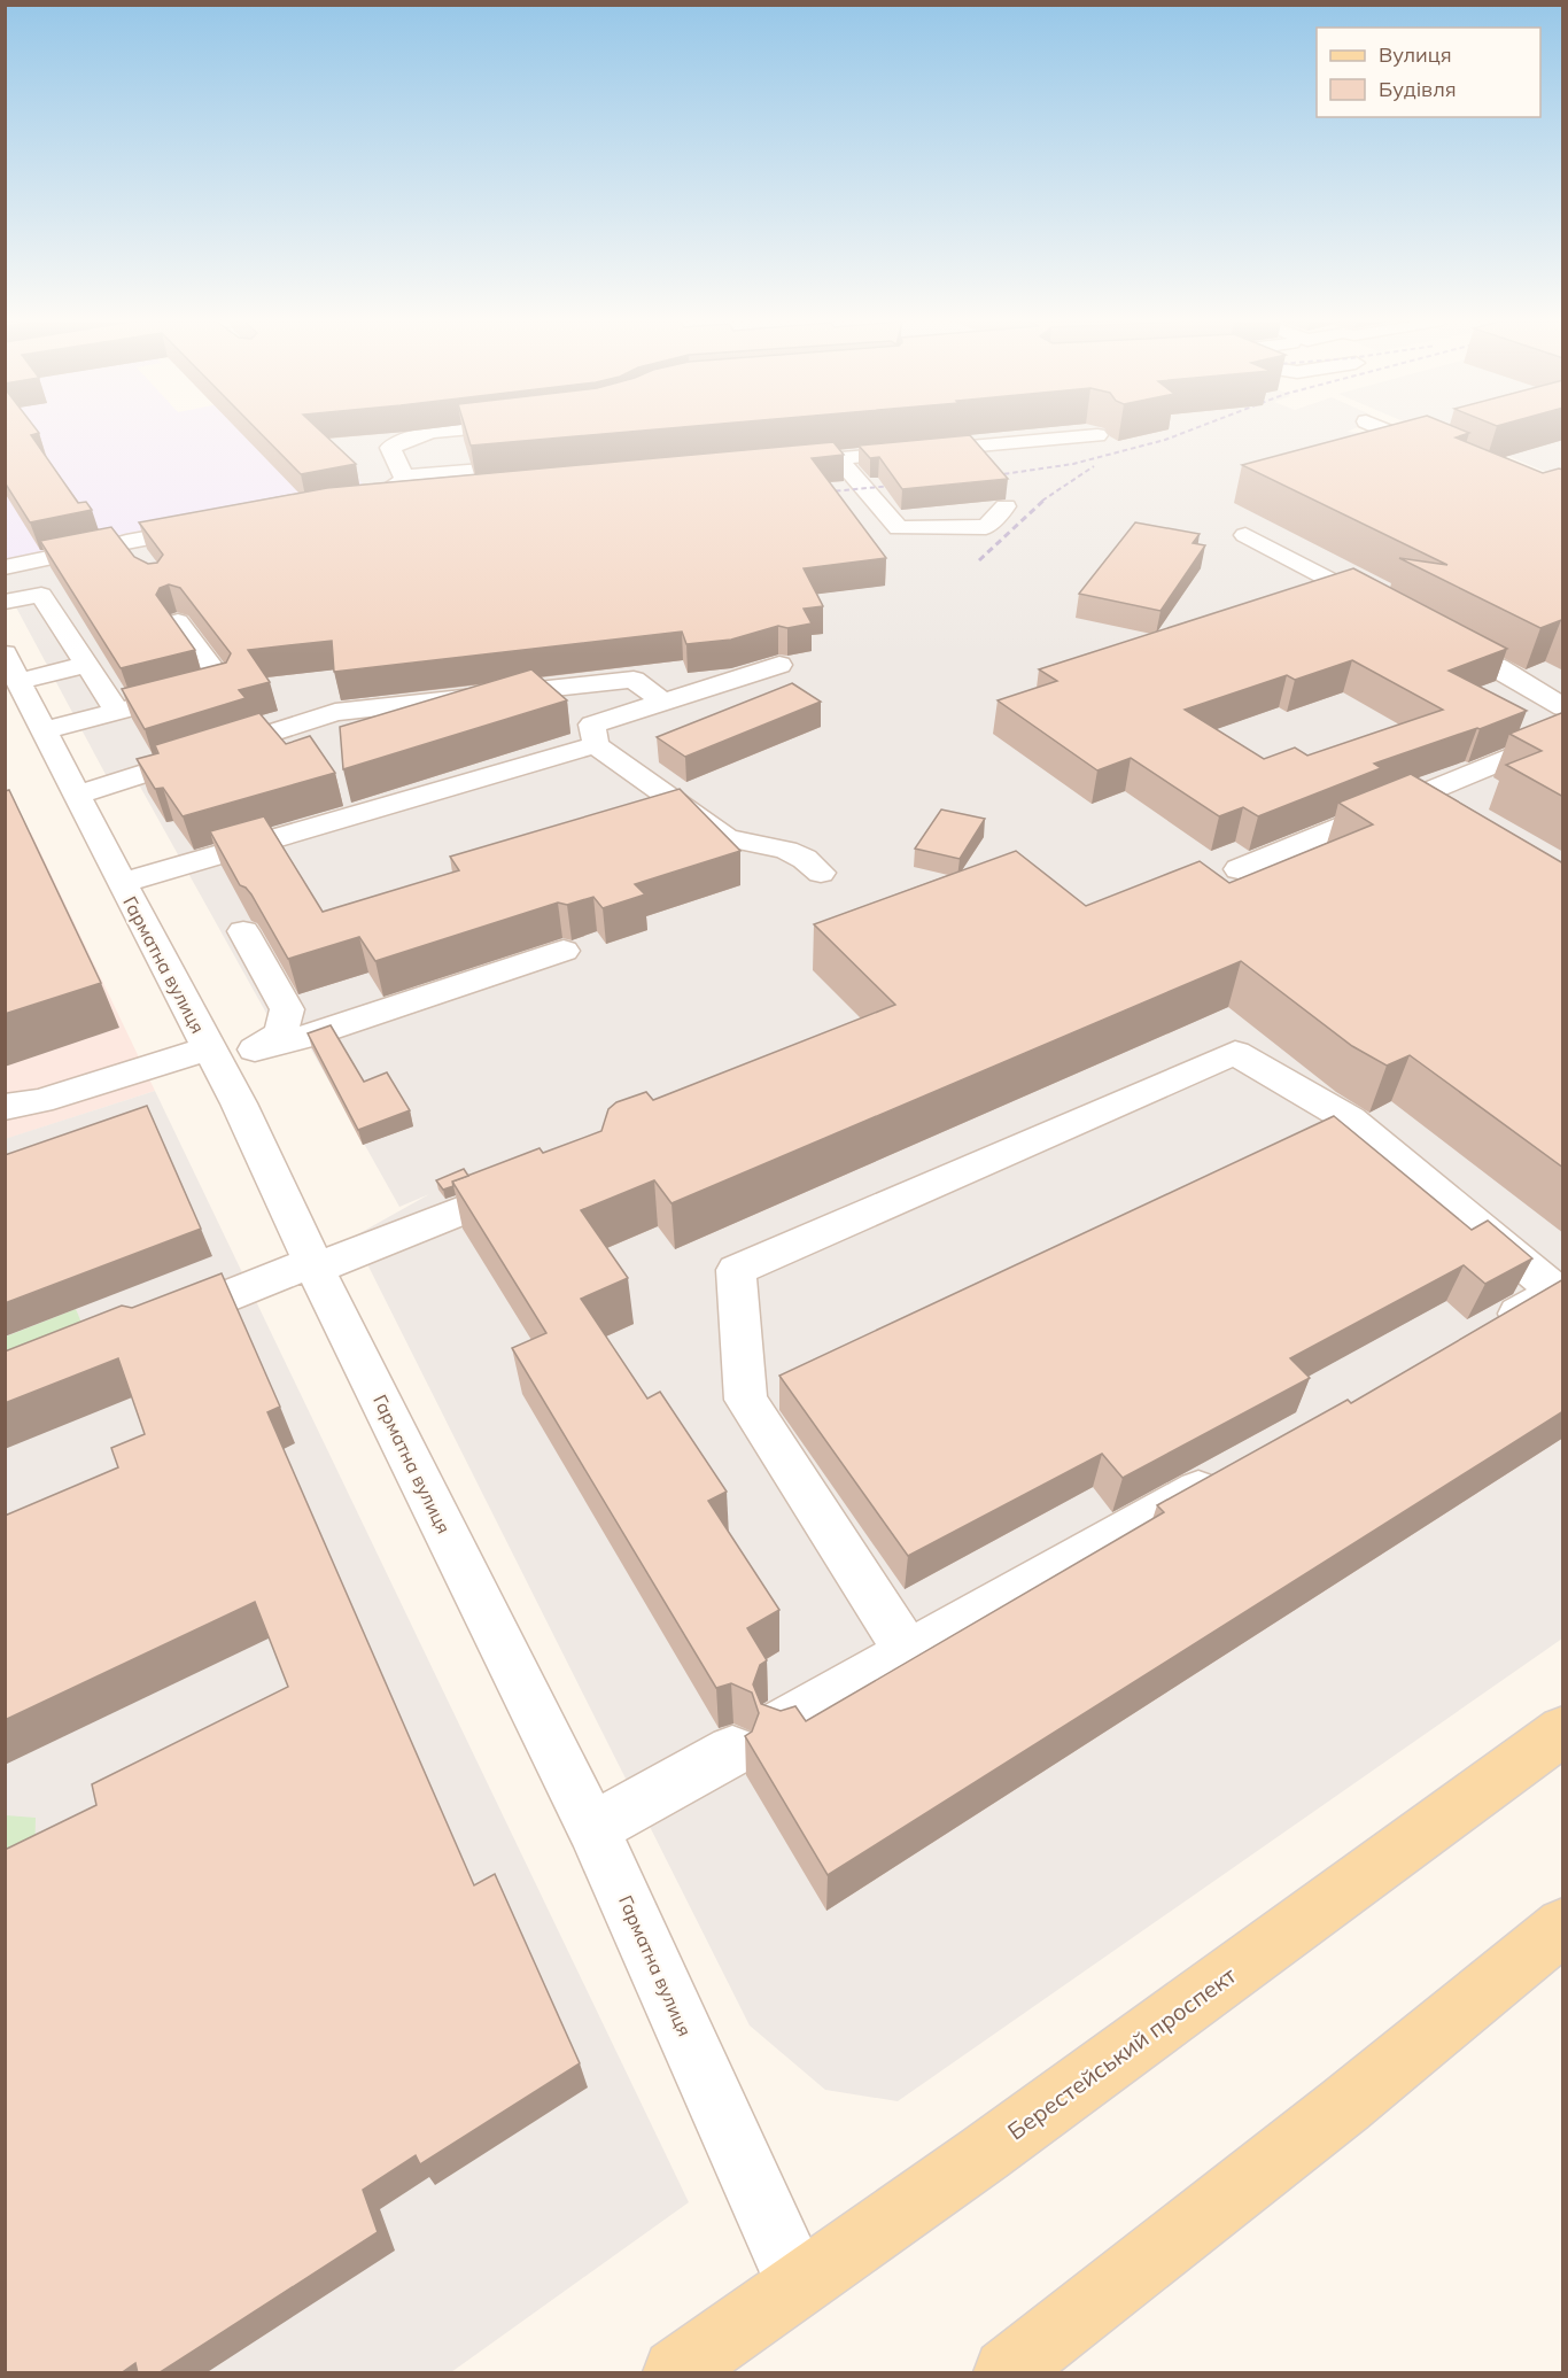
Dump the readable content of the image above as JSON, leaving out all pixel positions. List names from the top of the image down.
{
  "streets": {
    "main road": ["Берестейський проспект"],
    "street": ["Гарматна вулиця"]
  },
  "crossings": [
    ["Гарматна вулиця", "Берестейський проспект"]
  ],
  "legend": ["Вулиця", "Будівля"]
}
